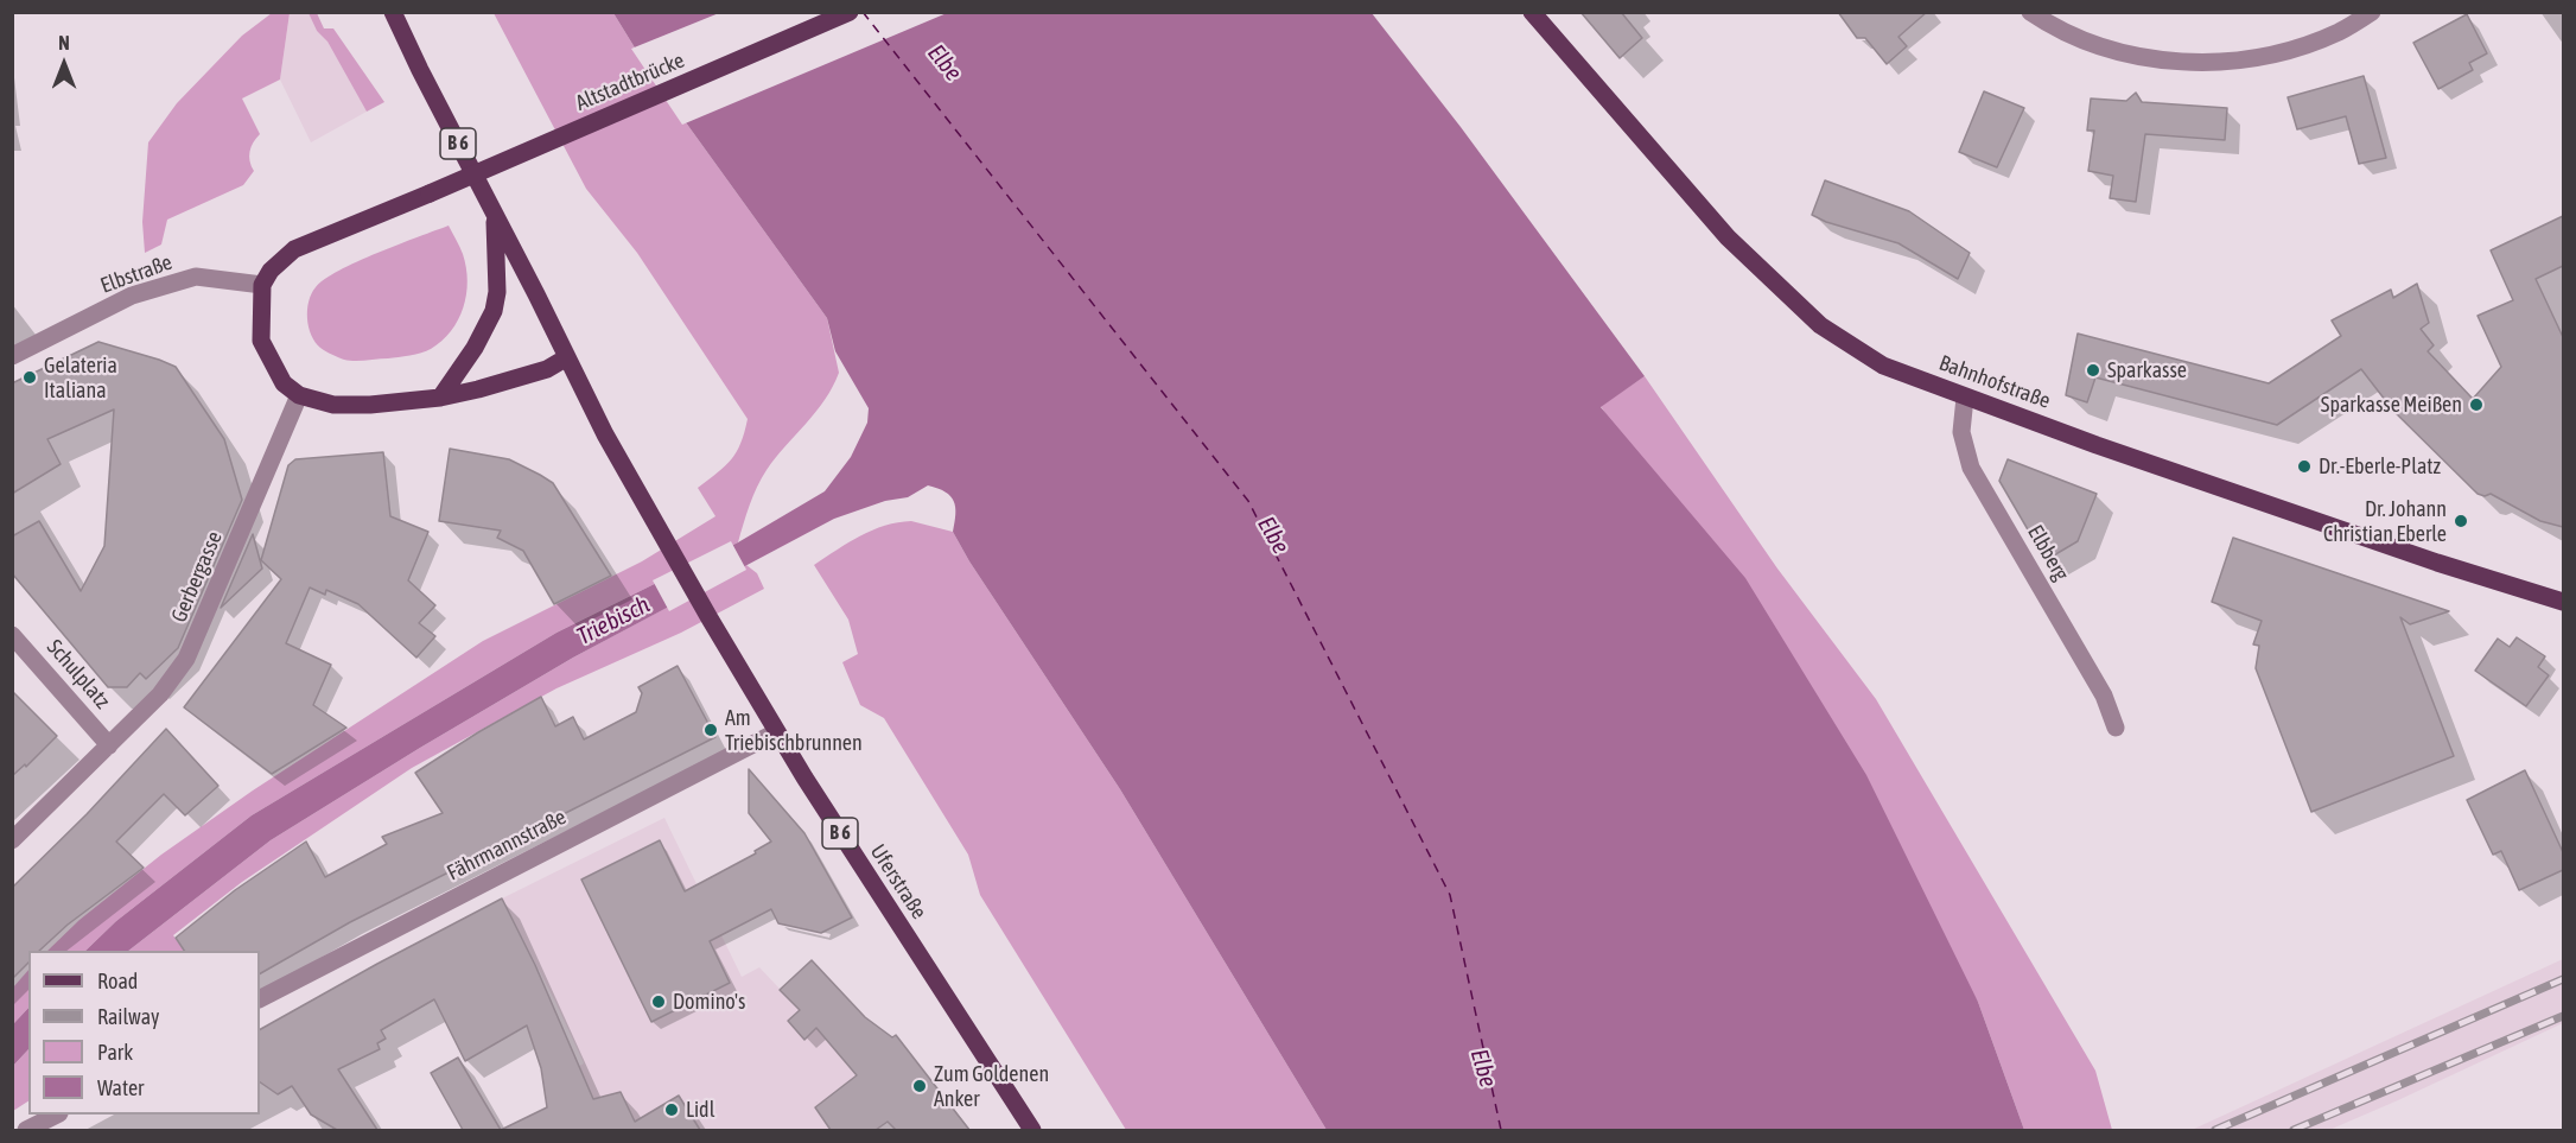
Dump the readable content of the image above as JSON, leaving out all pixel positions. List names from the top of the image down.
{
  "streets": {
    "main road": [
      "Altstadtbrücke",
      "B 6",
      "Bahnhofstraße",
      "Uferstraße"
    ],
    "street": [
      "Elbstraße",
      "Elbberg",
      "Gerbergasse",
      "Schulplatz",
      "Fährmannstraße"
    ]
  },
  "crossings": [
    ["Altstadtbrücke", "Elbstraße"],
    ["B 6", "Uferstraße"],
    ["Bahnhofstraße", "Elbberg"],
    ["Gerbergasse", "Schulplatz"],
    ["Fährmannstraße", "Uferstraße"]
  ],
  "water": ["Elbe", "Triebisch"],
  "places": [
    "Sparkasse",
    "Gelateria Italiana",
    "Sparkasse Meißen",
    "Dr.-Eberle-Platz",
    "Dr. Johann Christian Eberle",
    "Am Triebischbrunnen",
    "Domino's",
    "Zum Goldenen Anker",
    "Lidl"
  ],
  "legend": [
    "Road",
    "Railway",
    "Park",
    "Water"
  ],
  "north": "top"
}
